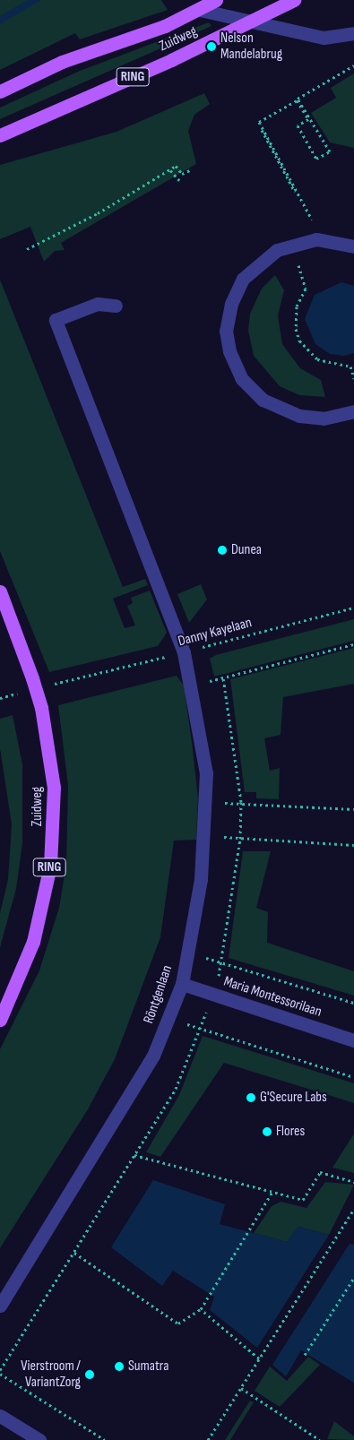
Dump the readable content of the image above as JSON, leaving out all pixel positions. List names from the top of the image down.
{
  "streets": {
    "main road": ["Zuidweg", "RING"],
    "street": ["Röntgenlaan", "Maria Montessorilaan"],
    "path": ["Danny Kayelaan"]
  },
  "crossings": [
    ["Danny Kayelaan", "Röntgenlaan"],
    ["Röntgenlaan", "Maria Montessorilaan"]
  ],
  "places": [
    "Nelson Mandelabrug",
    "Dunea",
    "G'Secure Labs",
    "Flores",
    "Sumatra",
    "Vierstroom / VariantZorg"
  ]
}
